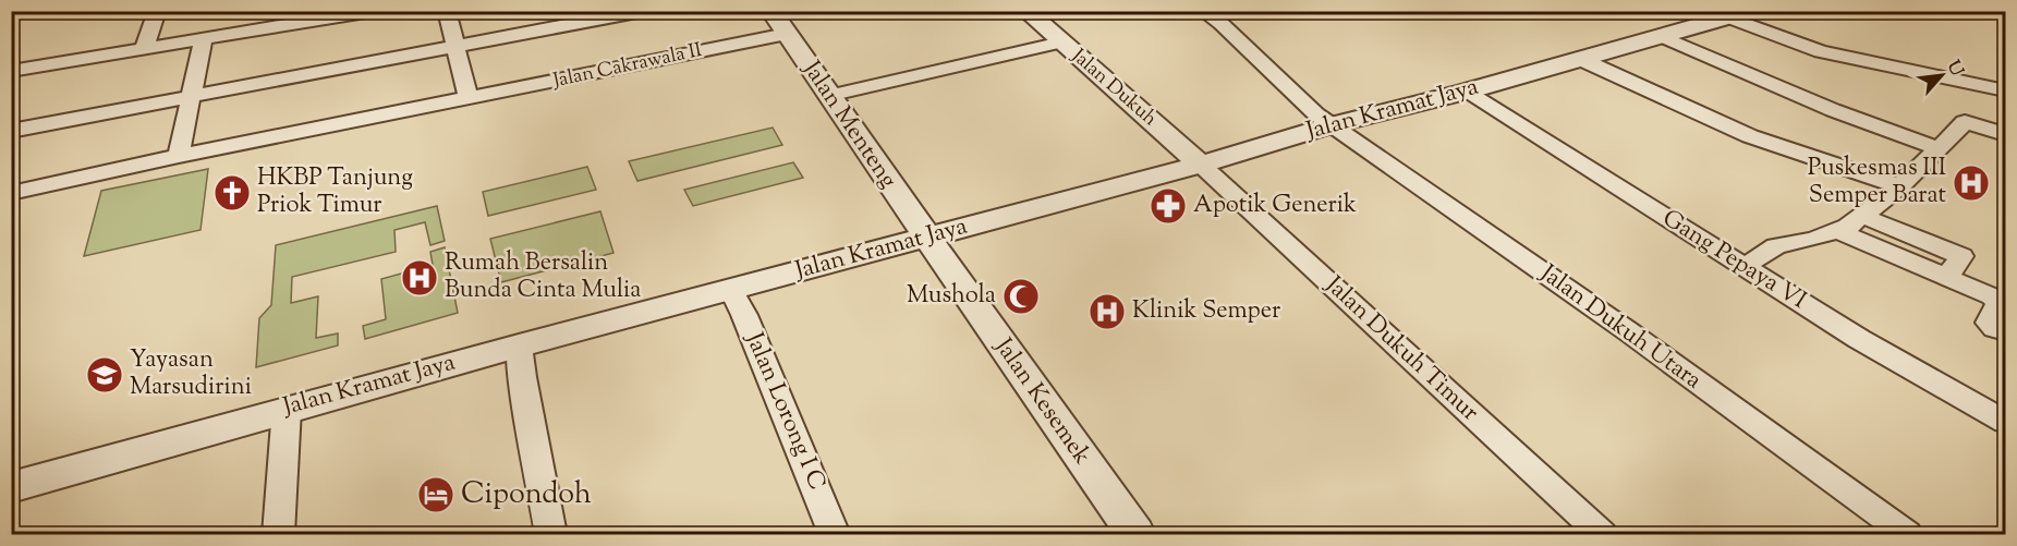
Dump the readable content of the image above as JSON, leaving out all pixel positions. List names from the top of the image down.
{
  "streets": {
    "street": [
      "Jalan Cakrawala II",
      "Jalan Dukuh",
      "Jalan Kramat Jaya",
      "Jalan Menteng",
      "Gang Pepaya VI",
      "Jalan Dukuh Utara",
      "Jalan Dukuh Timur",
      "Jalan Kesemek",
      "Jalan Lorong I C"
    ]
  },
  "crossings": [
    ["Jalan Cakrawala II", "Jalan Menteng"],
    ["Jalan Dukuh", "Jalan Kramat Jaya"],
    ["Jalan Dukuh", "Jalan Dukuh Timur"],
    ["Jalan Kramat Jaya", "Jalan Menteng"],
    ["Jalan Kramat Jaya", "Gang Pepaya VI"],
    ["Jalan Kramat Jaya", "Jalan Dukuh Utara"],
    ["Jalan Kramat Jaya", "Jalan Dukuh Timur"],
    ["Jalan Kramat Jaya", "Jalan Kesemek"],
    ["Jalan Kramat Jaya", "Jalan Lorong I C"],
    ["Jalan Menteng", "Jalan Kesemek"]
  ],
  "places": {
    "hospital": ["Puskesmas III Semper Barat", "Rumah Bersalin Bunda Cinta Mulia", "Klinik Semper"],
    "church": ["HKBP Tanjung Priok Timur"],
    "pharmacy": ["Apotik Generik"],
    "mosque": ["Mushola"],
    "school or university": ["Yayasan Marsudirini"],
    "hotel": ["Cipondoh"]
  },
  "north": "top right"
}
